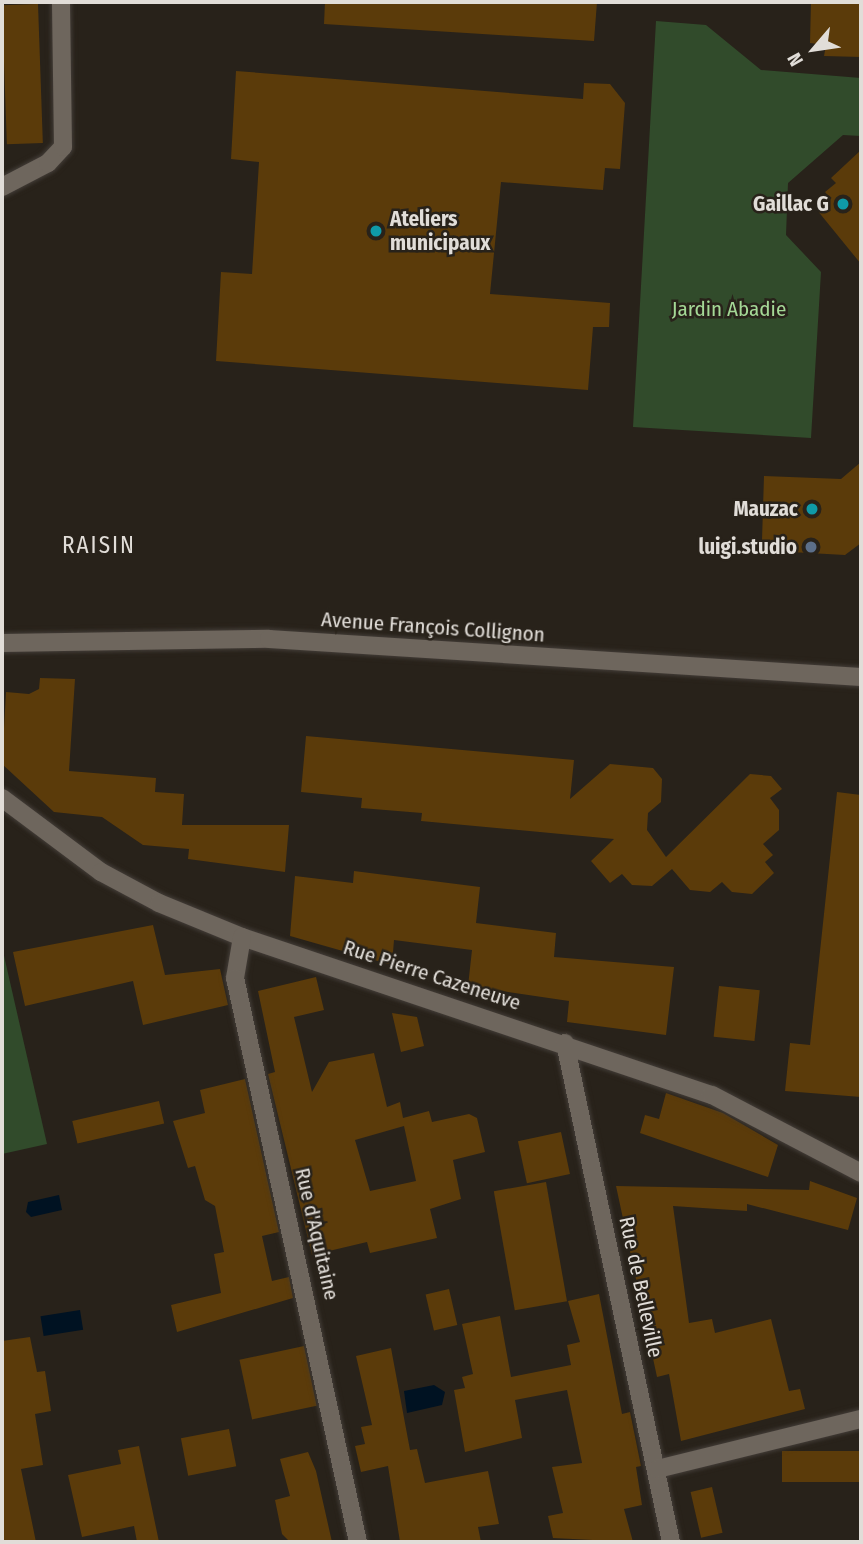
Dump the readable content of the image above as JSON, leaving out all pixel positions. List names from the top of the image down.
{
  "streets": {
    "street": [
      "Avenue François Collignon",
      "Rue Pierre Cazeneuve",
      "Rue d'Aquitaine",
      "Rue de Belleville"
    ]
  },
  "crossings": [
    ["Rue Pierre Cazeneuve", "Rue d'Aquitaine"],
    ["Rue Pierre Cazeneuve", "Rue de Belleville"]
  ],
  "districts": ["RAISIN"],
  "parks": ["Jardin Abadie"],
  "places": [
    "Gaillac G",
    "Ateliers municipaux",
    "Mauzac",
    "luigi.studio"
  ],
  "north": "bottom left"
}
